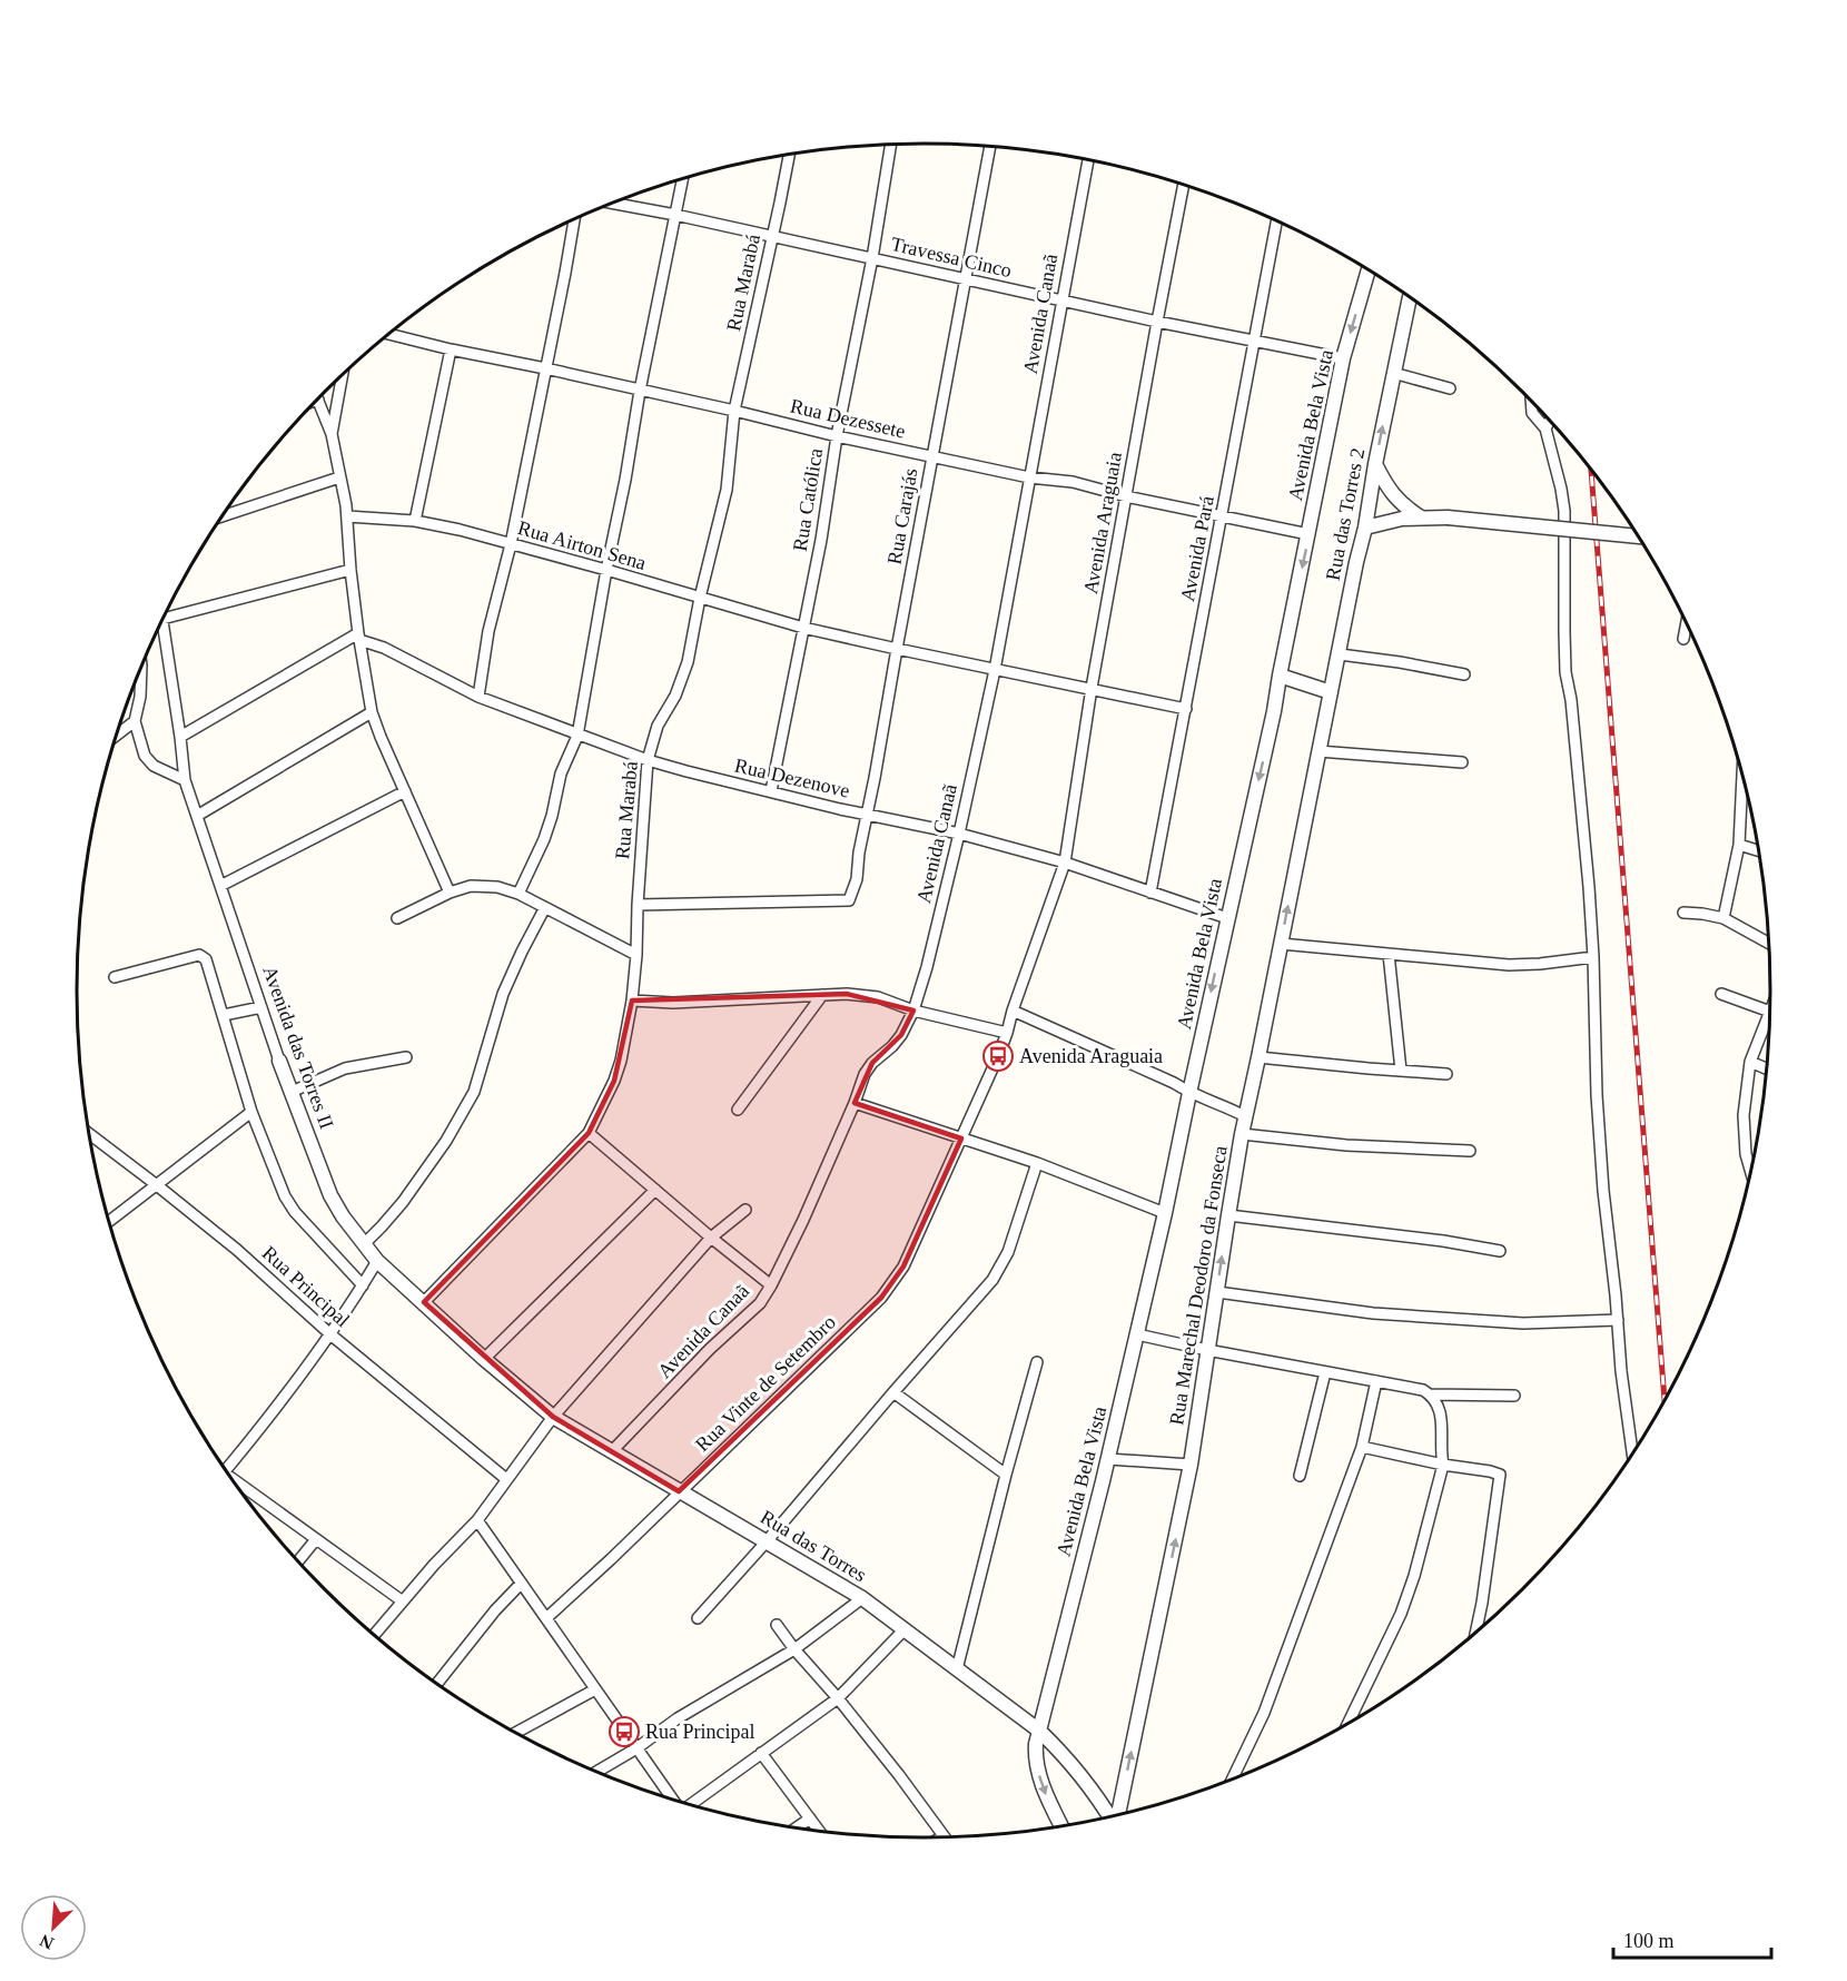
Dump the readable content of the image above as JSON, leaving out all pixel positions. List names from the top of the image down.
{
  "streets": {
    "street": [
      "Travessa Cinco",
      "Rua Marabá",
      "Avenida Canaã",
      "Rua Dezessete",
      "Avenida Bela Vista",
      "Rua Católica",
      "Rua das Torres 2",
      "Rua Carajás",
      "Avenida Araguaia",
      "Rua Airton Sena",
      "Avenida Pará",
      "Rua Dezenove",
      "Avenida das Torres II",
      "Rua Marechal Deodoro da Fonseca",
      "Rua Principal",
      "Rua Vinte de Setembro",
      "Rua das Torres"
    ]
  },
  "crossings": [
    ["Travessa Cinco", "Rua Marabá"],
    ["Travessa Cinco", "Avenida Canaã"],
    ["Travessa Cinco", "Avenida Bela Vista"],
    ["Travessa Cinco", "Rua Católica"],
    ["Travessa Cinco", "Rua Carajás"],
    ["Travessa Cinco", "Avenida Araguaia"],
    ["Travessa Cinco", "Avenida Pará"],
    ["Rua Marabá", "Rua Dezessete"],
    ["Rua Marabá", "Rua Carajás"],
    ["Rua Marabá", "Rua Airton Sena"],
    ["Rua Marabá", "Rua Dezenove"],
    ["Rua Marabá", "Avenida das Torres II"],
    ["Avenida Canaã", "Rua Dezessete"],
    ["Avenida Canaã", "Rua Airton Sena"],
    ["Avenida Canaã", "Rua Dezenove"],
    ["Avenida Canaã", "Rua das Torres"],
    ["Rua Dezessete", "Avenida Bela Vista"],
    ["Rua Dezessete", "Rua Católica"],
    ["Rua Dezessete", "Rua Carajás"],
    ["Rua Dezessete", "Avenida Araguaia"],
    ["Rua Dezessete", "Avenida Pará"],
    ["Avenida Bela Vista", "Rua Dezenove"],
    ["Avenida Bela Vista", "Rua das Torres"],
    ["Rua Católica", "Rua Airton Sena"],
    ["Rua Católica", "Rua Dezenove"],
    ["Rua das Torres 2", "Rua Marechal Deodoro da Fonseca"],
    ["Rua Carajás", "Rua Airton Sena"],
    ["Rua Carajás", "Rua Dezenove"],
    ["Avenida Araguaia", "Rua Airton Sena"],
    ["Avenida Araguaia", "Rua Dezenove"],
    ["Avenida Araguaia", "Rua Vinte de Setembro"],
    ["Rua Airton Sena", "Avenida Pará"],
    ["Avenida Pará", "Rua Dezenove"],
    ["Avenida das Torres II", "Rua das Torres"],
    ["Rua Vinte de Setembro", "Rua das Torres"]
  ],
  "one_way": ["Avenida Bela Vista", "Rua Marechal Deodoro da Fonseca"],
  "places": {
    "bus stop": ["Avenida Araguaia", "Rua Principal"]
  },
  "scale_bar": "100 m",
  "north": "bottom left"
}
